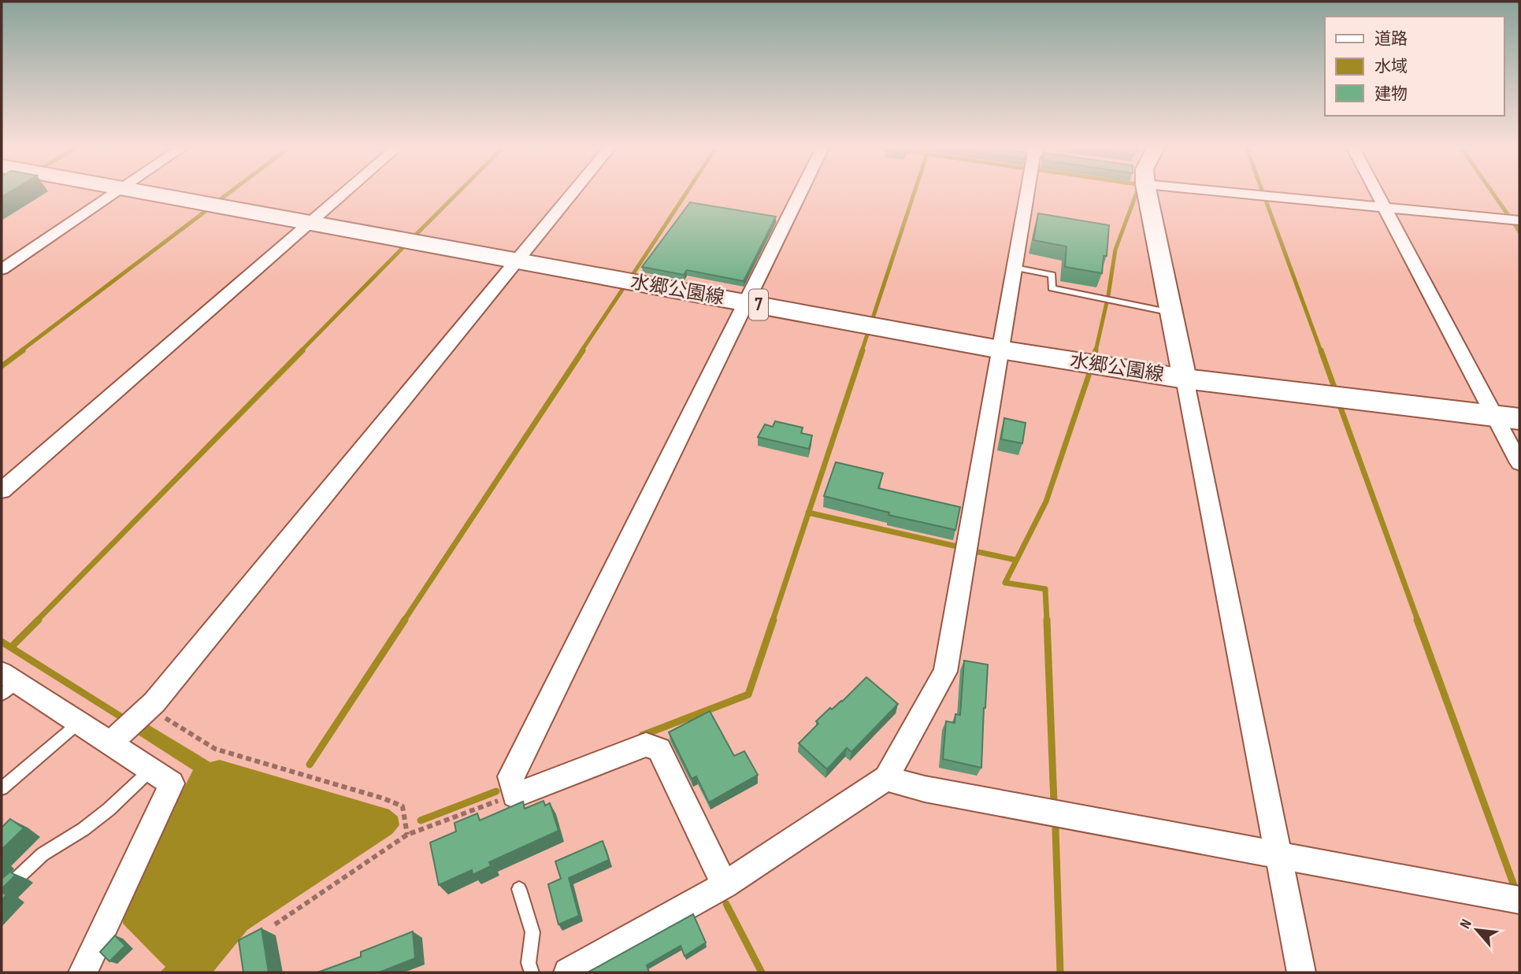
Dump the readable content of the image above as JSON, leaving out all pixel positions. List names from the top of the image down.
{
  "streets": {
    "main road": ["水郷公園線", "7"]
  },
  "legend": ["道路", "水域", "建物"],
  "north": "top left"
}
